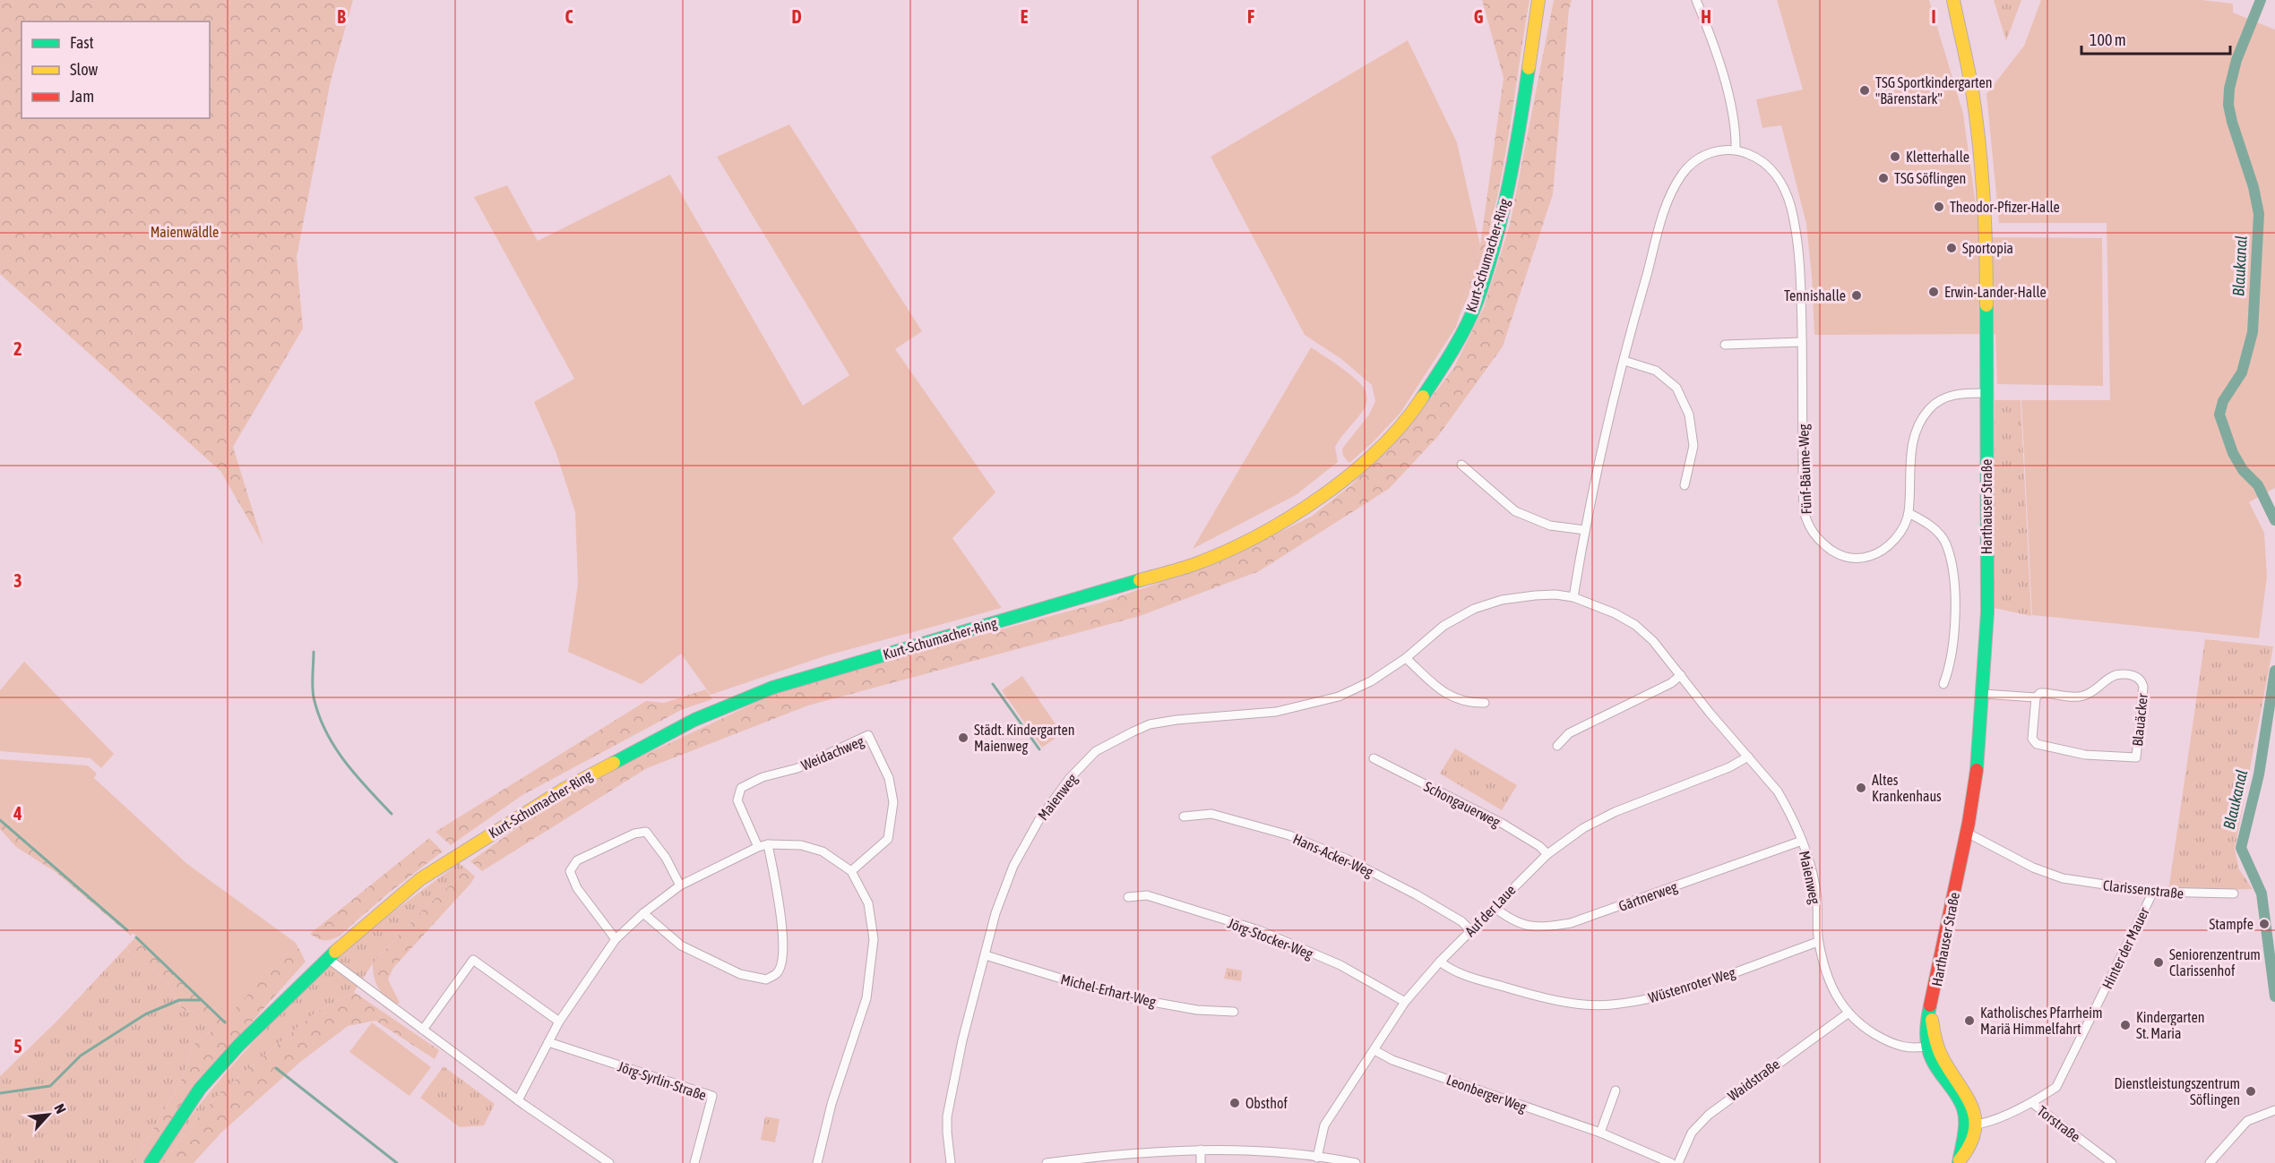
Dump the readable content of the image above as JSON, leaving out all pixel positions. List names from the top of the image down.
{
  "streets": {
    "main road": ["Kurt-Schumacher-Ring", "Harthauser Straße"],
    "street": [
      "Fünf-Bäume-Weg",
      "Blauäcker",
      "Weidachweg",
      "Maienweg",
      "Schongauerweg",
      "Hans-Acker-Weg",
      "Clarissenstraße",
      "Gärtnerweg",
      "Auf der Laue",
      "Jörg-Stocker-Weg",
      "Hinter der Mauer",
      "Wüstenroter Weg",
      "Michel-Erhart-Weg",
      "Waidstraße",
      "Jörg-Syrlin-Straße",
      "Leonberger Weg",
      "Torstraße"
    ]
  },
  "crossings": [
    ["Fünf-Bäume-Weg", "Harthauser Straße"],
    ["Harthauser Straße", "Blauäcker"],
    ["Harthauser Straße", "Maienweg"],
    ["Harthauser Straße", "Clarissenstraße"],
    ["Harthauser Straße", "Hinter der Mauer"],
    ["Maienweg", "Gärtnerweg"],
    ["Maienweg", "Auf der Laue"],
    ["Maienweg", "Wüstenroter Weg"],
    ["Maienweg", "Michel-Erhart-Weg"],
    ["Maienweg", "Waidstraße"],
    ["Schongauerweg", "Auf der Laue"],
    ["Hans-Acker-Weg", "Auf der Laue"],
    ["Clarissenstraße", "Hinter der Mauer"],
    ["Gärtnerweg", "Auf der Laue"],
    ["Auf der Laue", "Jörg-Stocker-Weg"],
    ["Auf der Laue", "Wüstenroter Weg"],
    ["Auf der Laue", "Leonberger Weg"],
    ["Hinter der Mauer", "Torstraße"]
  ],
  "water": ["Blaukanal"],
  "parks": ["Maienwäldle"],
  "places": [
    "TSG Sportkindergarten \"Bärenstark\"",
    "Kletterhalle",
    "TSG Söflingen",
    "Theodor-Pfizer-Halle",
    "Sportopia",
    "Erwin-Lander-Halle",
    "Tennishalle",
    "Städt. Kindergarten Maienweg",
    "Altes Krankenhaus",
    "Stampfe",
    "Seniorenzentrum Clarissenhof",
    "Katholisches Pfarrheim Mariä Himmelfahrt",
    "Kindergarten St. Maria",
    "Dienstleistungszentrum Söflingen",
    "Obsthof"
  ],
  "legend": ["Fast", "Slow", "Jam"],
  "scale_bar": "100 m",
  "north": "top right",
  "grid": {
    "columns": [
      "B",
      "C",
      "D",
      "E",
      "F",
      "G",
      "H",
      "I"
    ],
    "rows": [
      "2",
      "3",
      "4",
      "5"
    ]
  }
}
